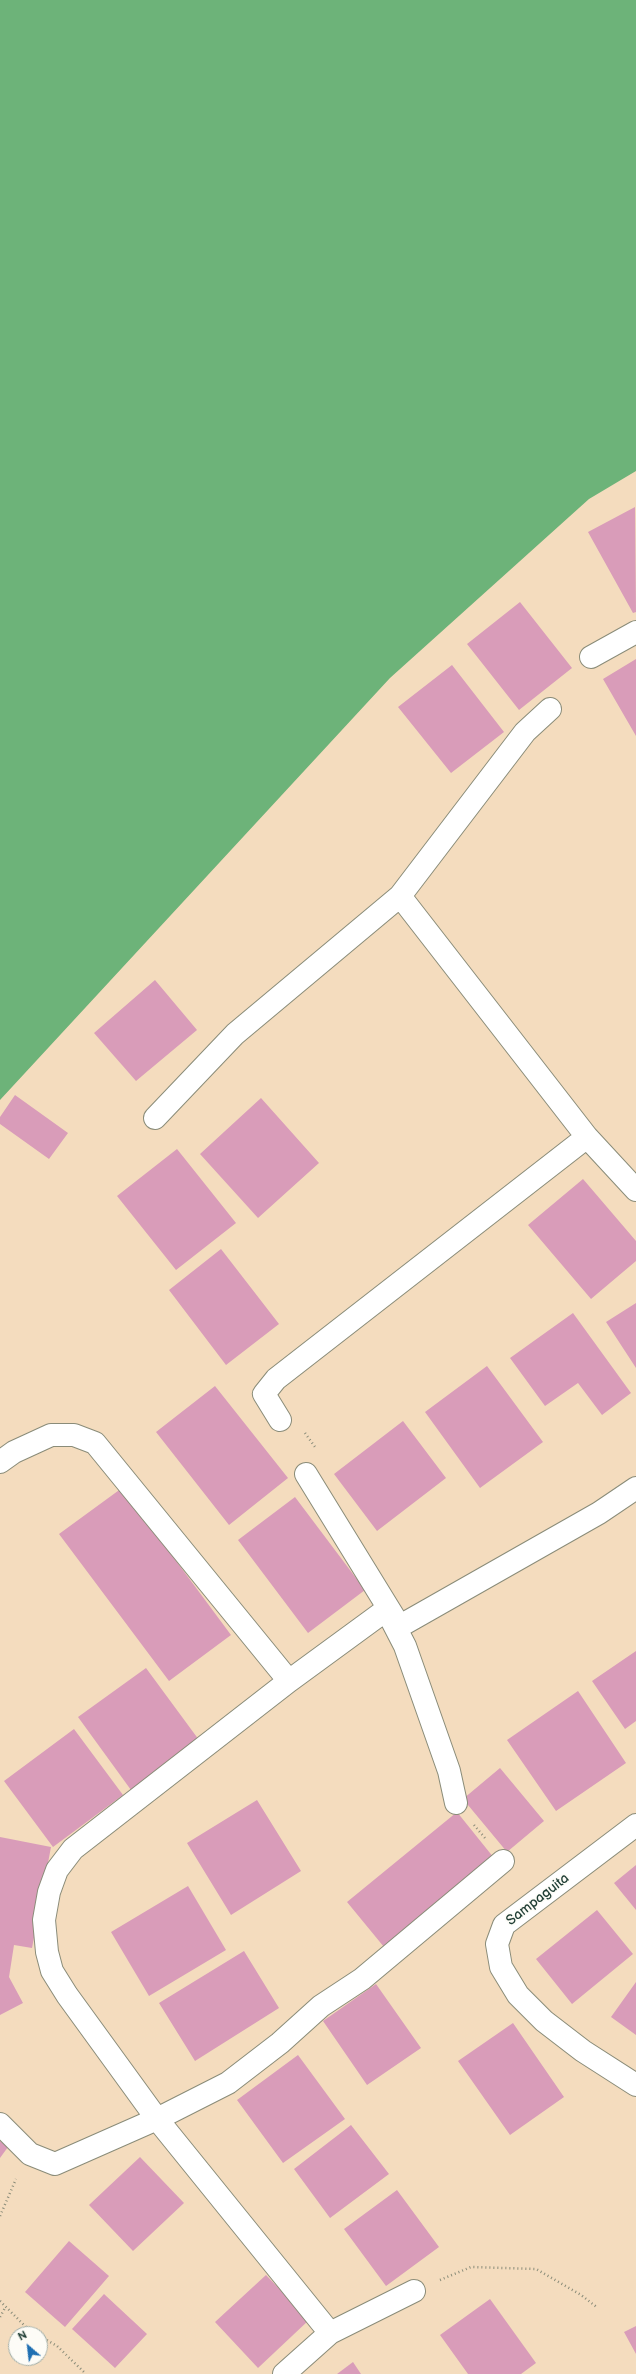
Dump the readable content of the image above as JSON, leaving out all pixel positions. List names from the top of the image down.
{
  "streets": {
    "street": ["Sampaguita"]
  },
  "north": "top left"
}
